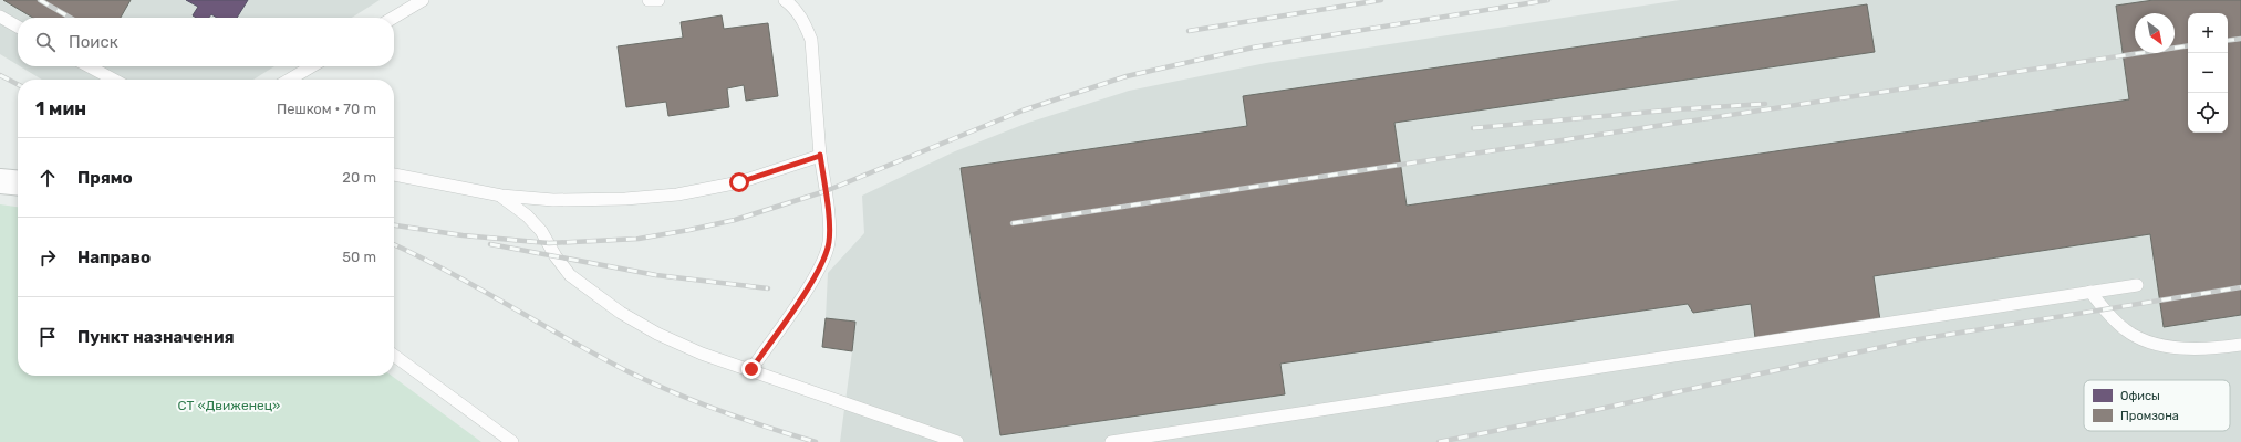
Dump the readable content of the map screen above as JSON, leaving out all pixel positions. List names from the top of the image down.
{
  "parks": ["СТ «Движенец»"],
  "legend": ["Офисы", "Промзона"],
  "north": "bottom right",
  "page": {
    "map_buttons": ["+", "−"],
    "search": "Поиск",
    "heading": ["1 мин", "Пешком · 70 m"],
    "list": [
      ["Прямо", "20 m"],
      ["Направо", "50 m"],
      "Пункт назначения"
    ]
  }
}
